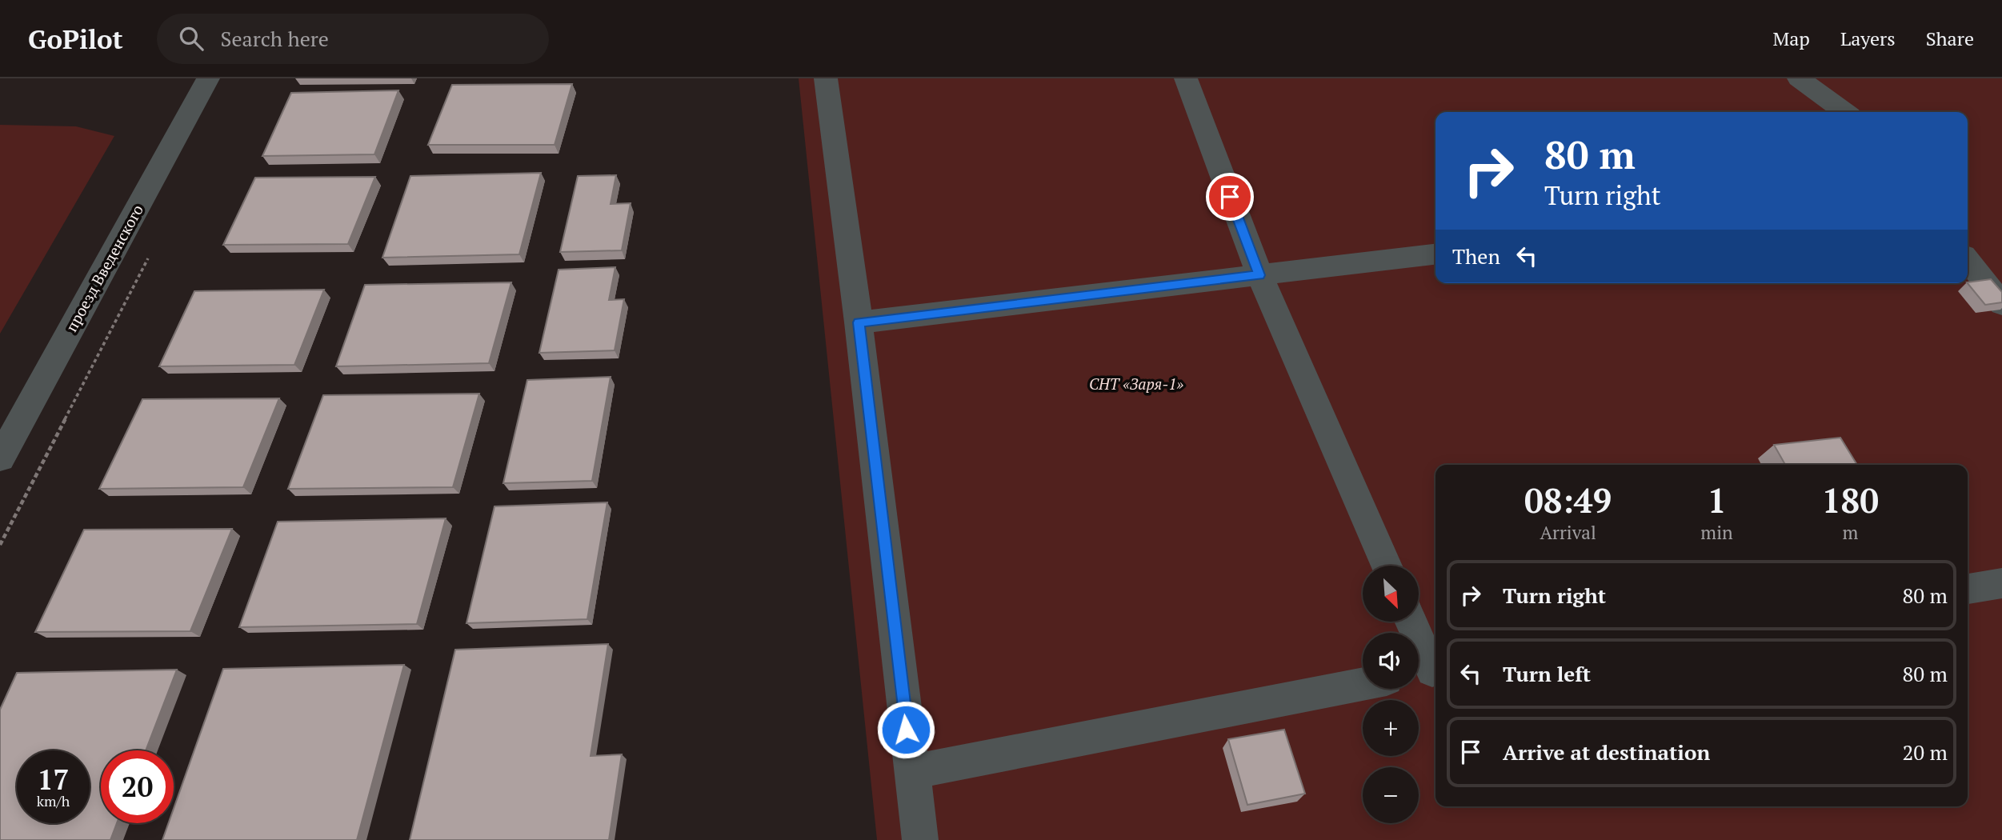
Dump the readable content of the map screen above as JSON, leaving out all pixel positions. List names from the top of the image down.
{
  "streets": {
    "street": ["проезд Введенского"]
  },
  "parks": ["СНТ «Заря-1»"],
  "north": "bottom right",
  "page": {
    "header": "GoPilot",
    "search": "Search here",
    "nav": ["Map", "Layers", "Share"],
    "turn": ["80 m", "Turn right"],
    "then": "Then",
    "eta": [
      "08:49",
      "Arrival",
      "1",
      "min",
      "180",
      "m"
    ],
    "list": [
      {
        "name": "Turn right",
        "value": "80 m"
      },
      {
        "name": "Turn left",
        "value": "80 m"
      },
      {
        "name": "Arrive at destination",
        "value": "20 m"
      }
    ],
    "map_buttons": ["+", "−"],
    "speed": "17 km/h",
    "limit": "20"
  }
}
